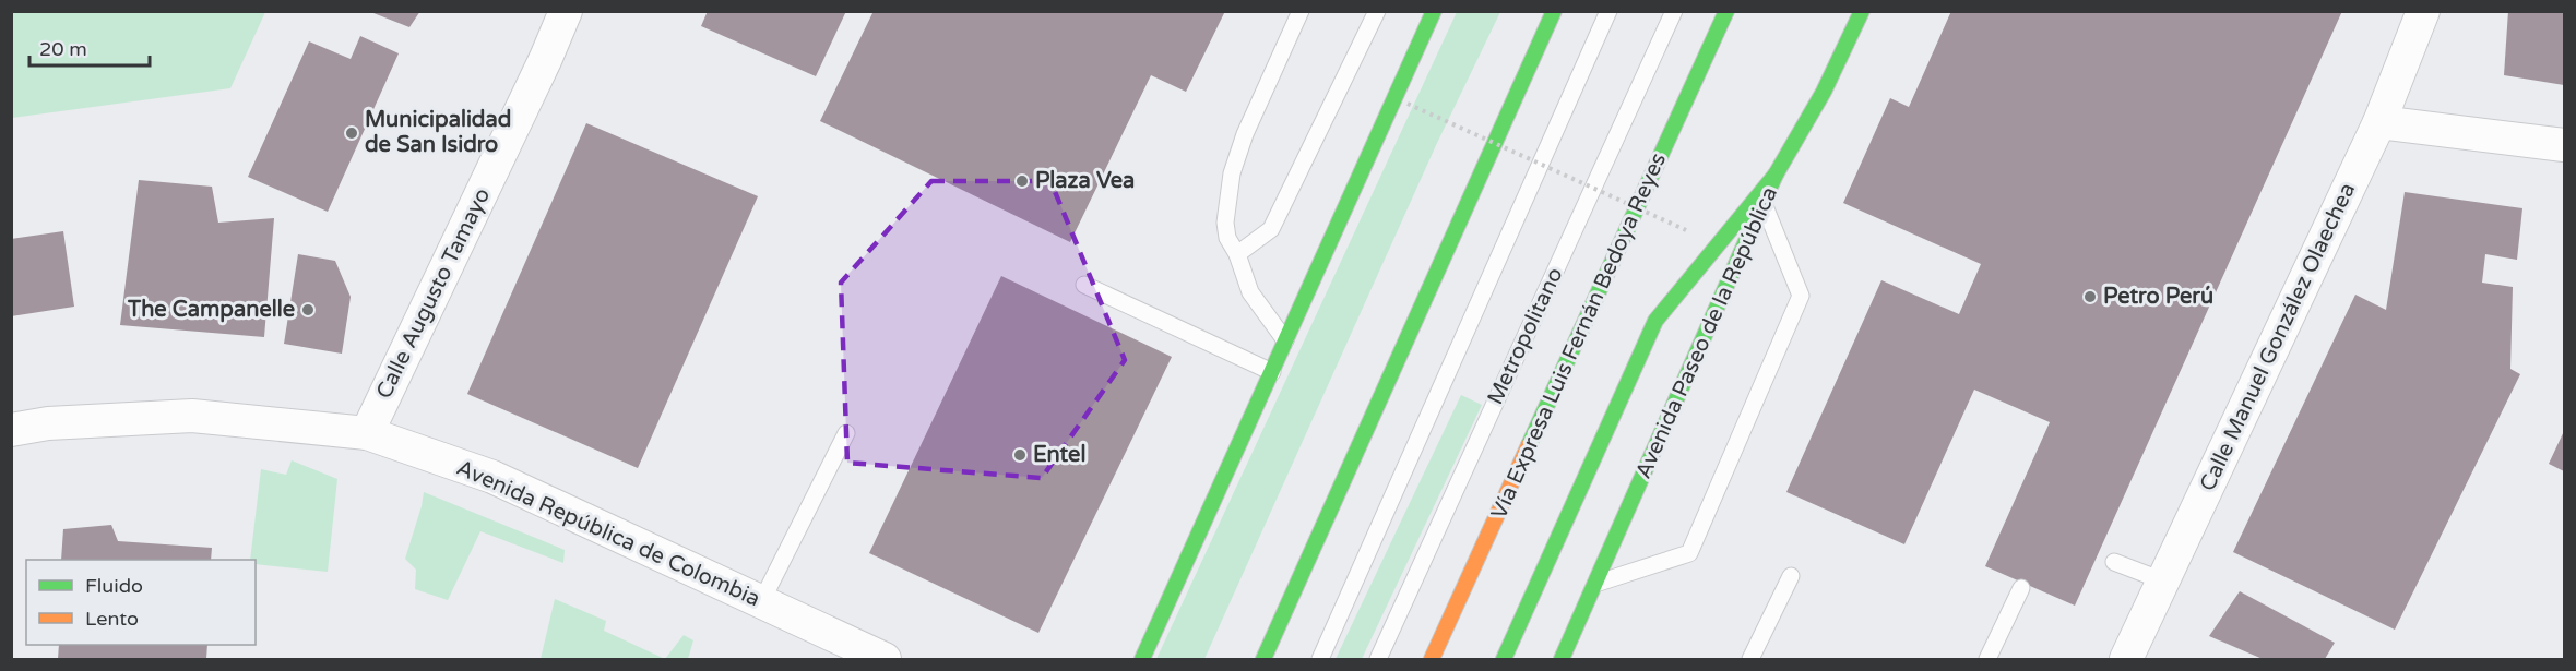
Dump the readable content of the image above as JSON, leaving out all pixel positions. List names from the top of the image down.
{
  "streets": {
    "main road": ["Avenida Paseo de la República", "Vía Expresa Luis Fernán Bedoya Reyes"],
    "street": ["Calle Augusto Tamayo", "Calle Manuel González Olaechea", "Avenida República de Colombia"],
    "lane": ["Metropolitano"]
  },
  "crossings": [
    ["Calle Augusto Tamayo", "Avenida República de Colombia"]
  ],
  "places": [
    "Municipalidad de San Isidro",
    "Plaza Vea",
    "Petro Perú",
    "The Campanelle",
    "Entel"
  ],
  "legend": ["Fluido", "Lento"],
  "scale_bar": "20 m"
}
